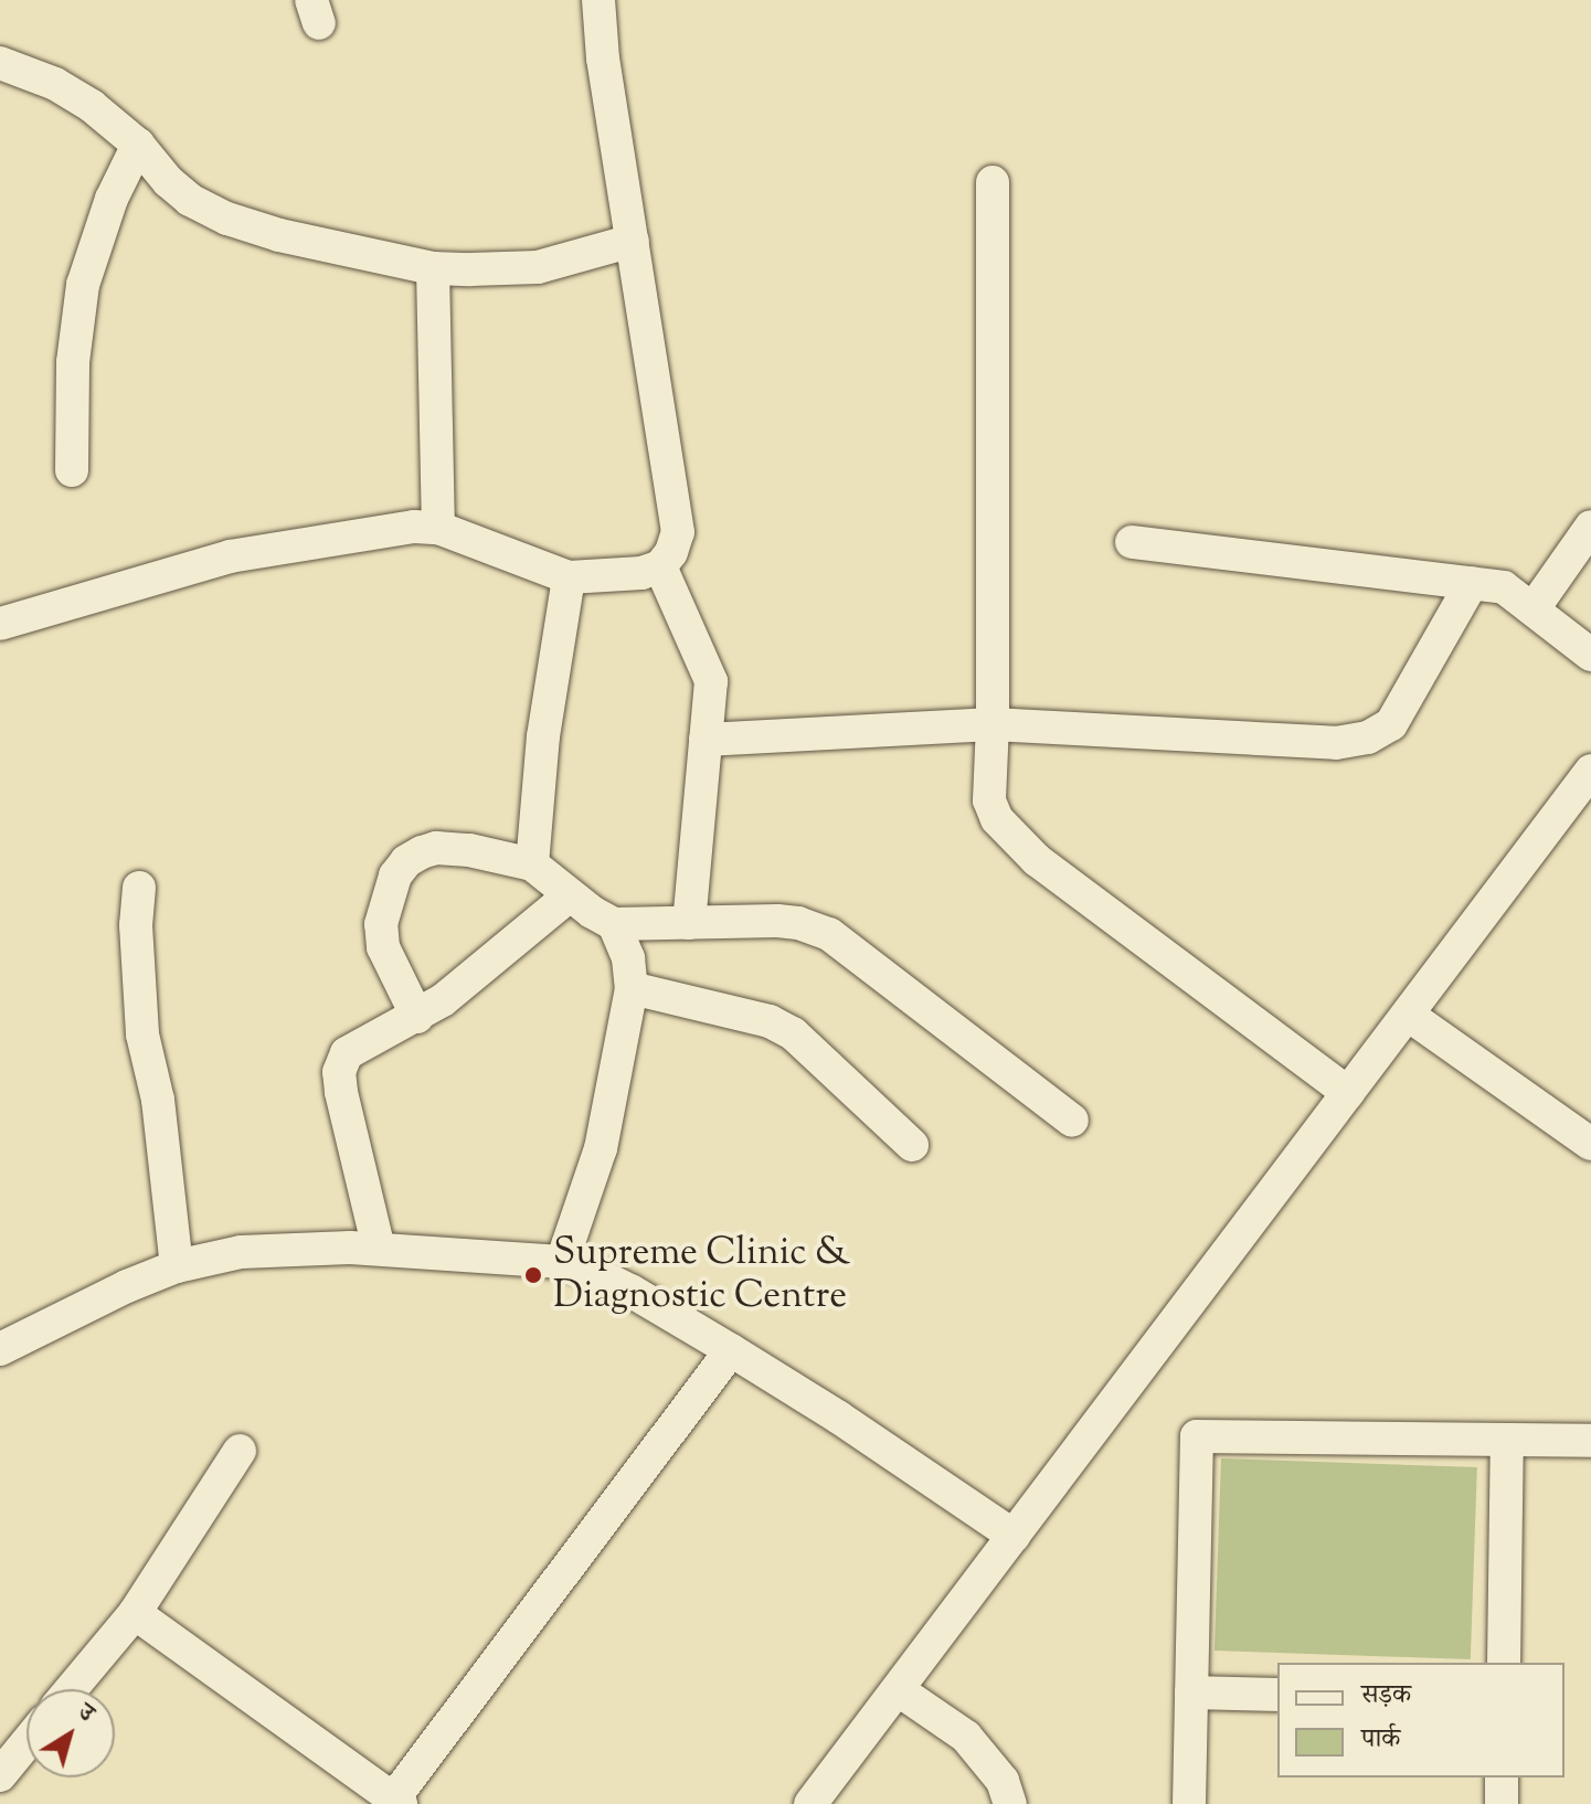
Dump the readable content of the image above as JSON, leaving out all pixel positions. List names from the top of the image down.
{
  "places": ["Supreme Clinic & Diagnostic Centre"],
  "legend": ["सड़क", "पार्क"],
  "north": "top right"
}
